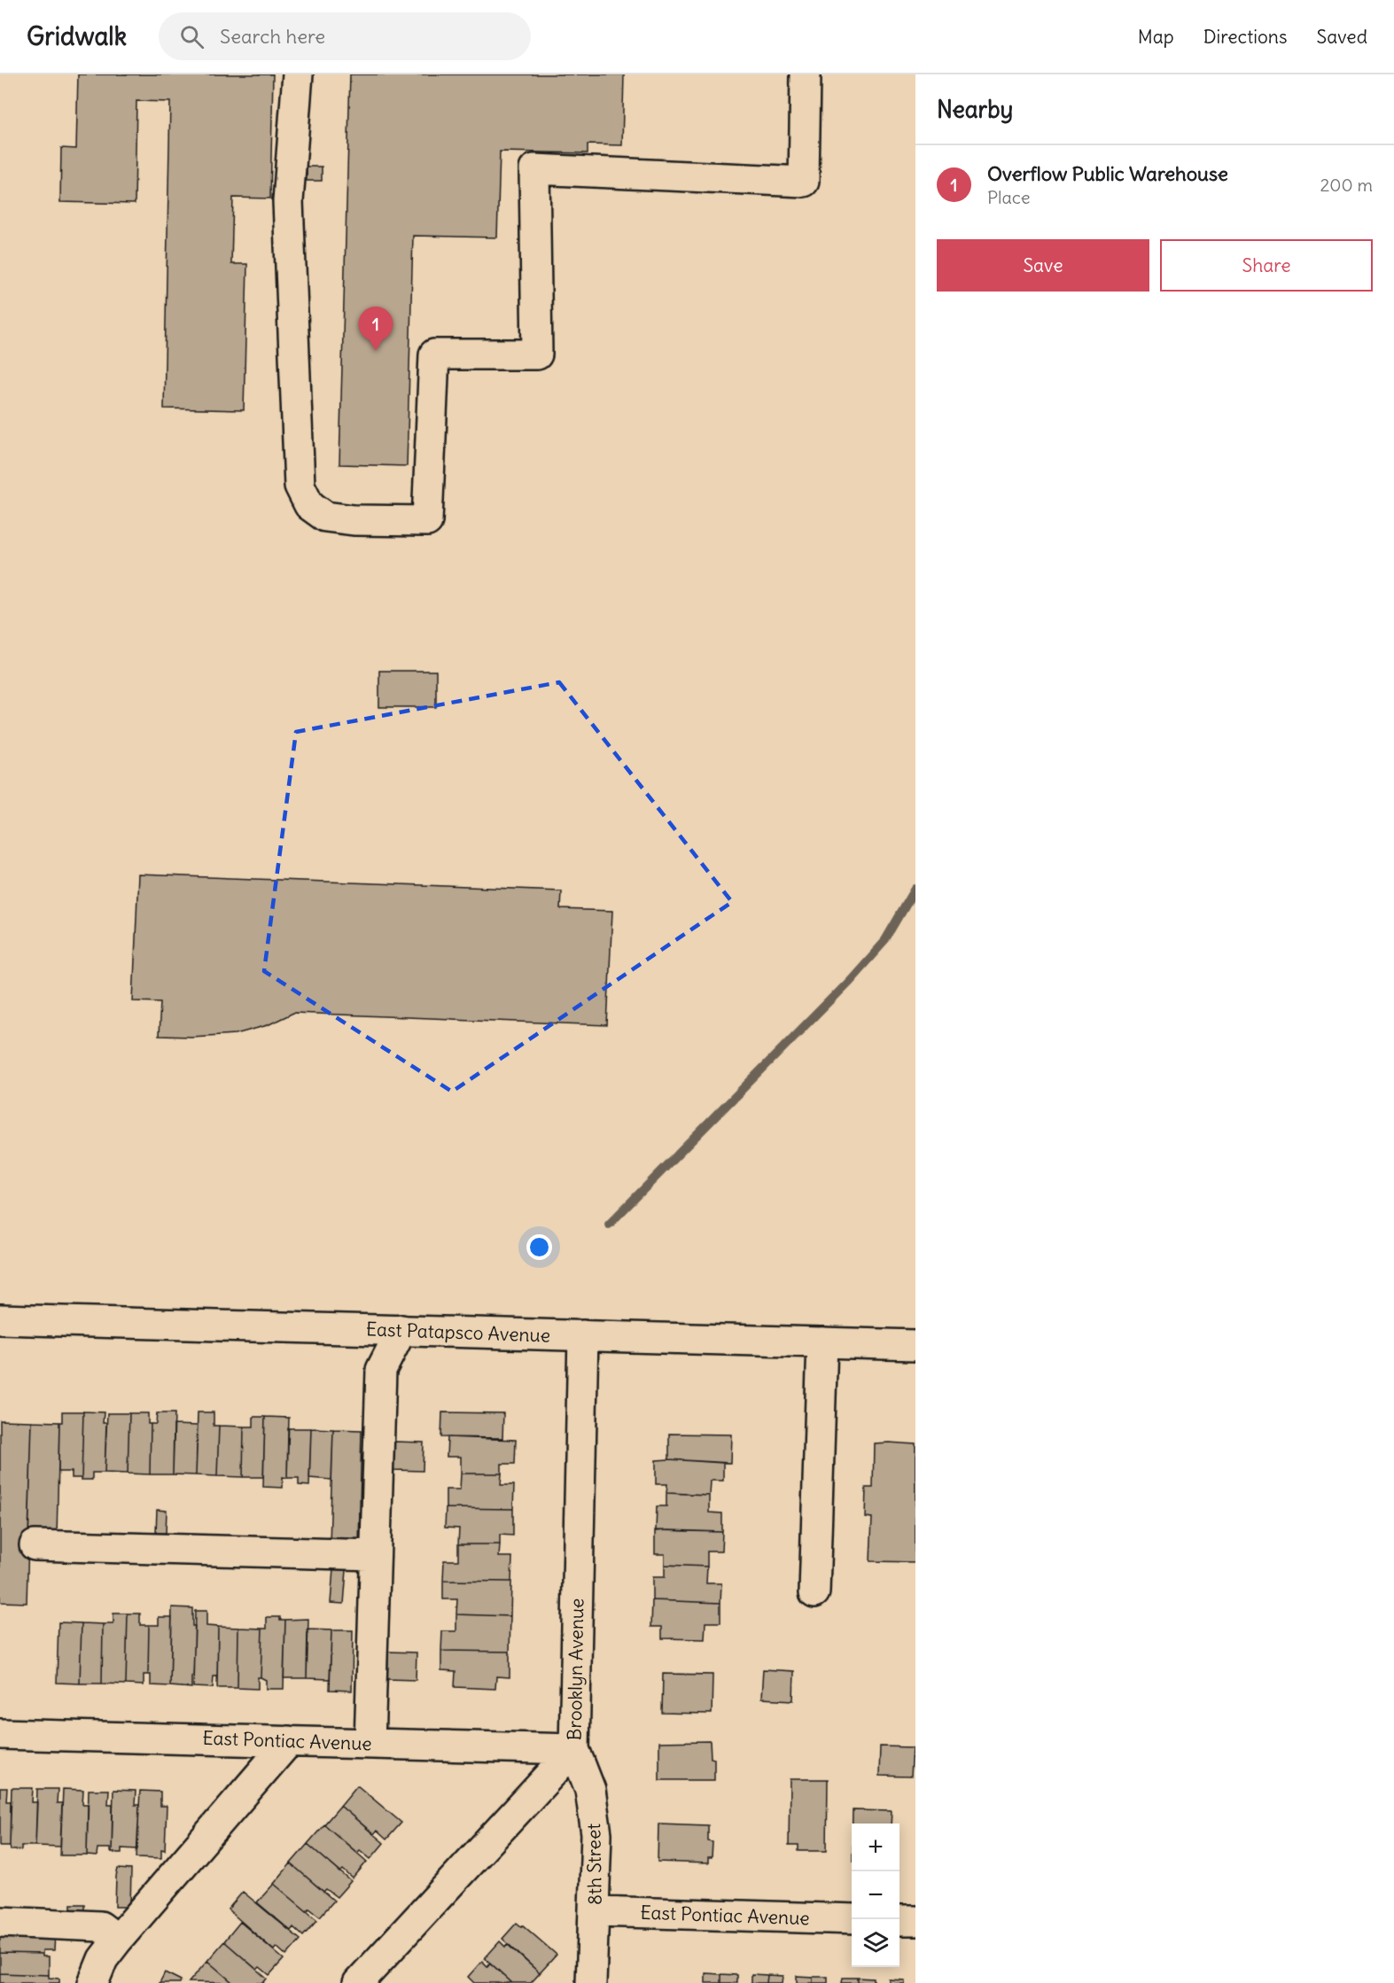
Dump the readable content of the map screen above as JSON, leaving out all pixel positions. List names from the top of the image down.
{
  "streets": {
    "street": [
      "East Patapsco Avenue",
      "Brooklyn Avenue",
      "East Pontiac Avenue",
      "8th Street"
    ]
  },
  "crossings": [
    ["East Patapsco Avenue", "Brooklyn Avenue"],
    ["Brooklyn Avenue", "East Pontiac Avenue"],
    ["Brooklyn Avenue", "8th Street"],
    ["East Pontiac Avenue", "8th Street"]
  ],
  "page": {
    "header": "Gridwalk",
    "search": "Search here",
    "nav": ["Map", "Directions", "Saved"],
    "heading": "Nearby",
    "list": [
      {
        "mark": "1",
        "name": "Overflow Public Warehouse",
        "note": "Place",
        "value": "200 m"
      }
    ],
    "buttons": ["Save", "Share"],
    "pins": "1",
    "map_buttons": ["+", "−"]
  }
}
